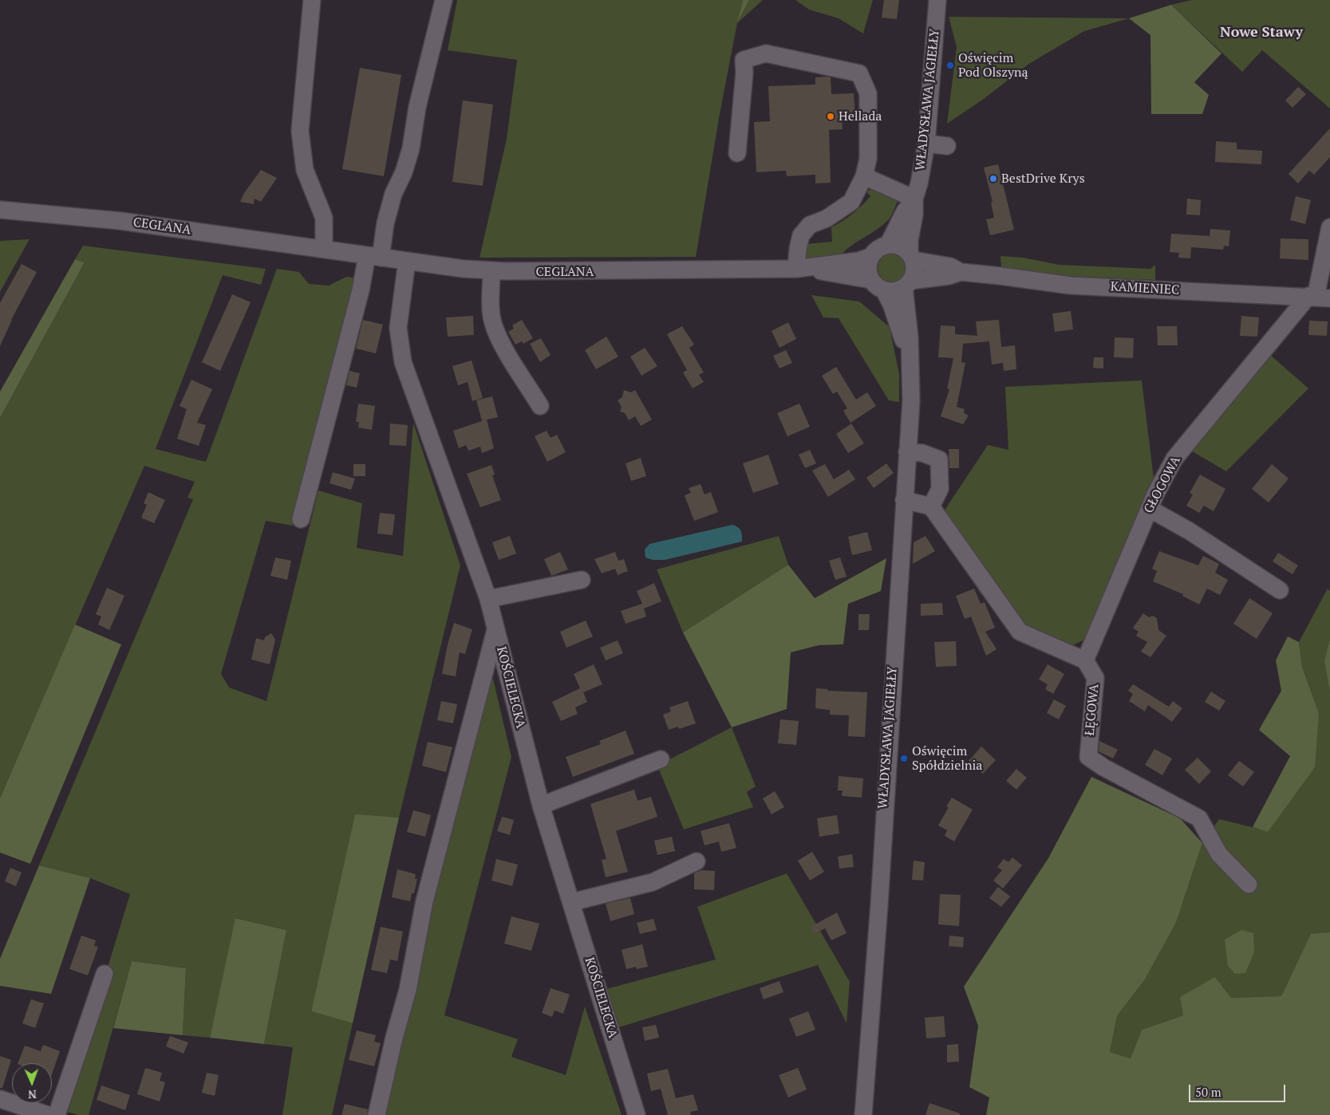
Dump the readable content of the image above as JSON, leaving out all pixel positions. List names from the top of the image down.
{
  "streets": {
    "street": [
      "WŁADYSŁAWA JAGIEŁŁY",
      "CEGLANA",
      "KAMIENIEC",
      "GŁOGOWA",
      "KOŚCIELECKA",
      "ŁĘGOWA"
    ]
  },
  "crossings": [
    ["WŁADYSŁAWA JAGIEŁŁY", "CEGLANA"],
    ["WŁADYSŁAWA JAGIEŁŁY", "KAMIENIEC"],
    ["CEGLANA", "KAMIENIEC"],
    ["CEGLANA", "KOŚCIELECKA"],
    ["KAMIENIEC", "GŁOGOWA"],
    ["GŁOGOWA", "ŁĘGOWA"]
  ],
  "districts": ["Nowe Stawy"],
  "places": [
    "Oświęcim Pod Olszyną",
    "Hellada",
    "BestDrive Krys",
    "Oświęcim Spółdzielnia"
  ],
  "scale_bar": "50 m",
  "north": "bottom"
}
